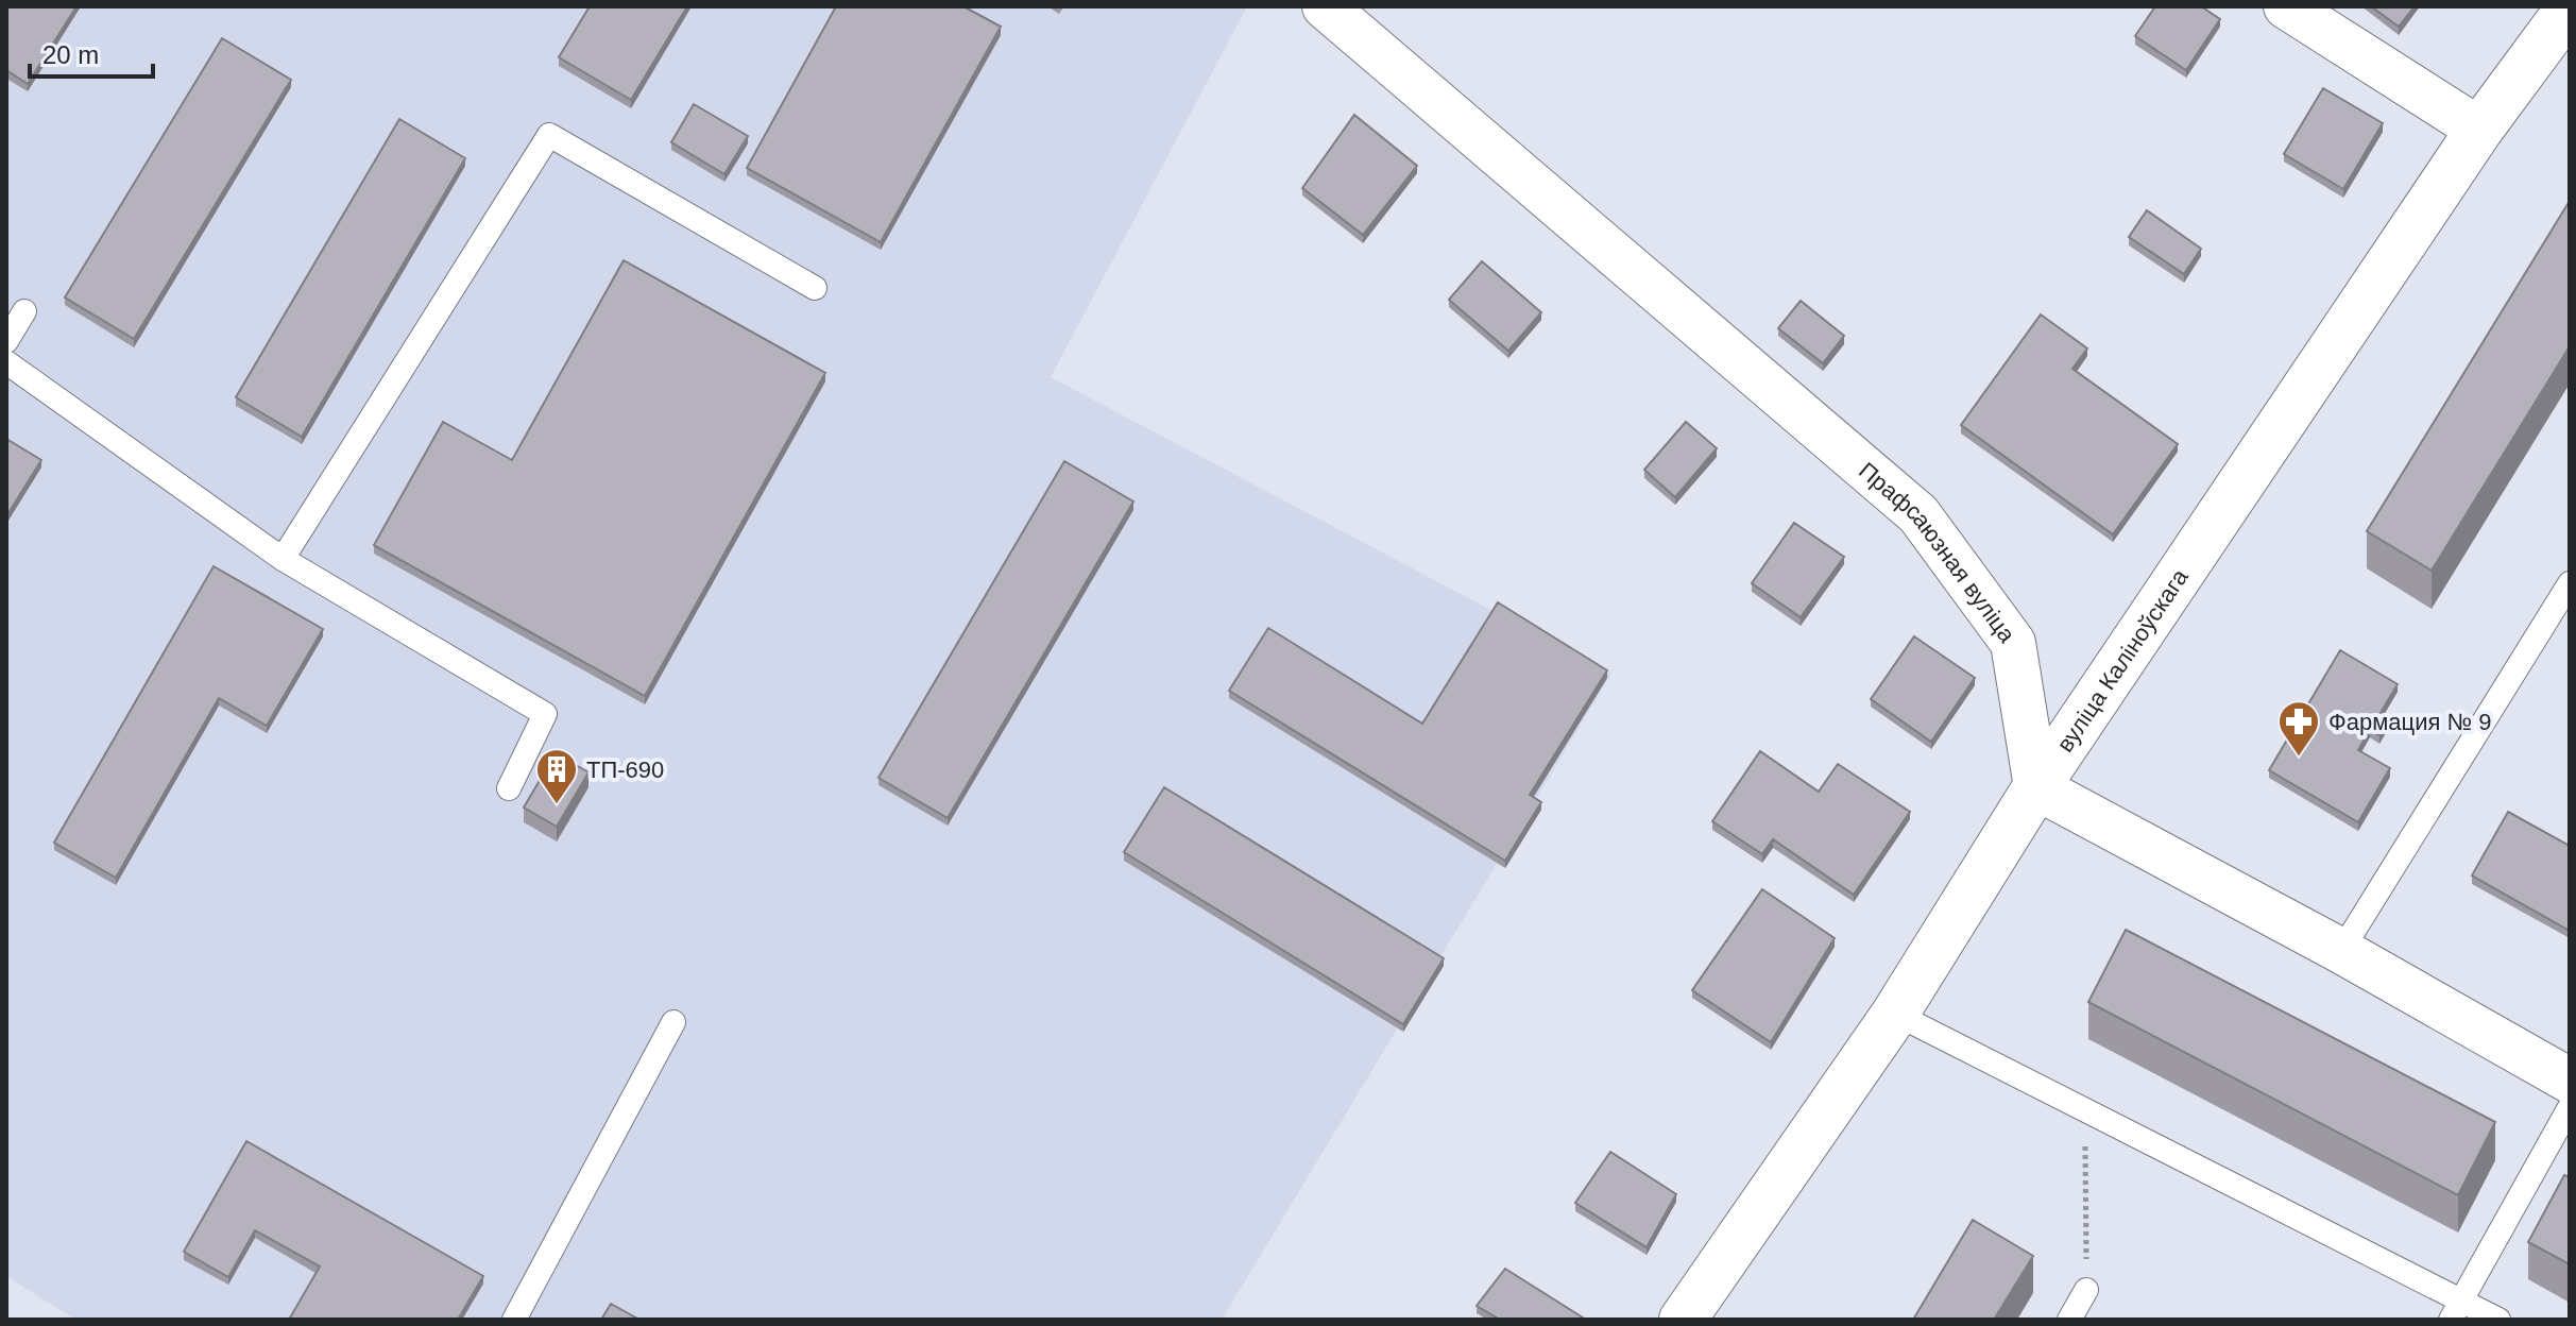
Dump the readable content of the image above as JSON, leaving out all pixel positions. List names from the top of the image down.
{
  "streets": {
    "main road": ["вуліца Каліноўскага"],
    "street": ["Прафсаюзная вуліца"]
  },
  "crossings": [
    ["Прафсаюзная вуліца", "вуліца Каліноўскага"]
  ],
  "places": {
    "pharmacy": ["Фармация № 9"],
    "building": ["ТП-690"]
  },
  "scale_bar": "20 m"
}
